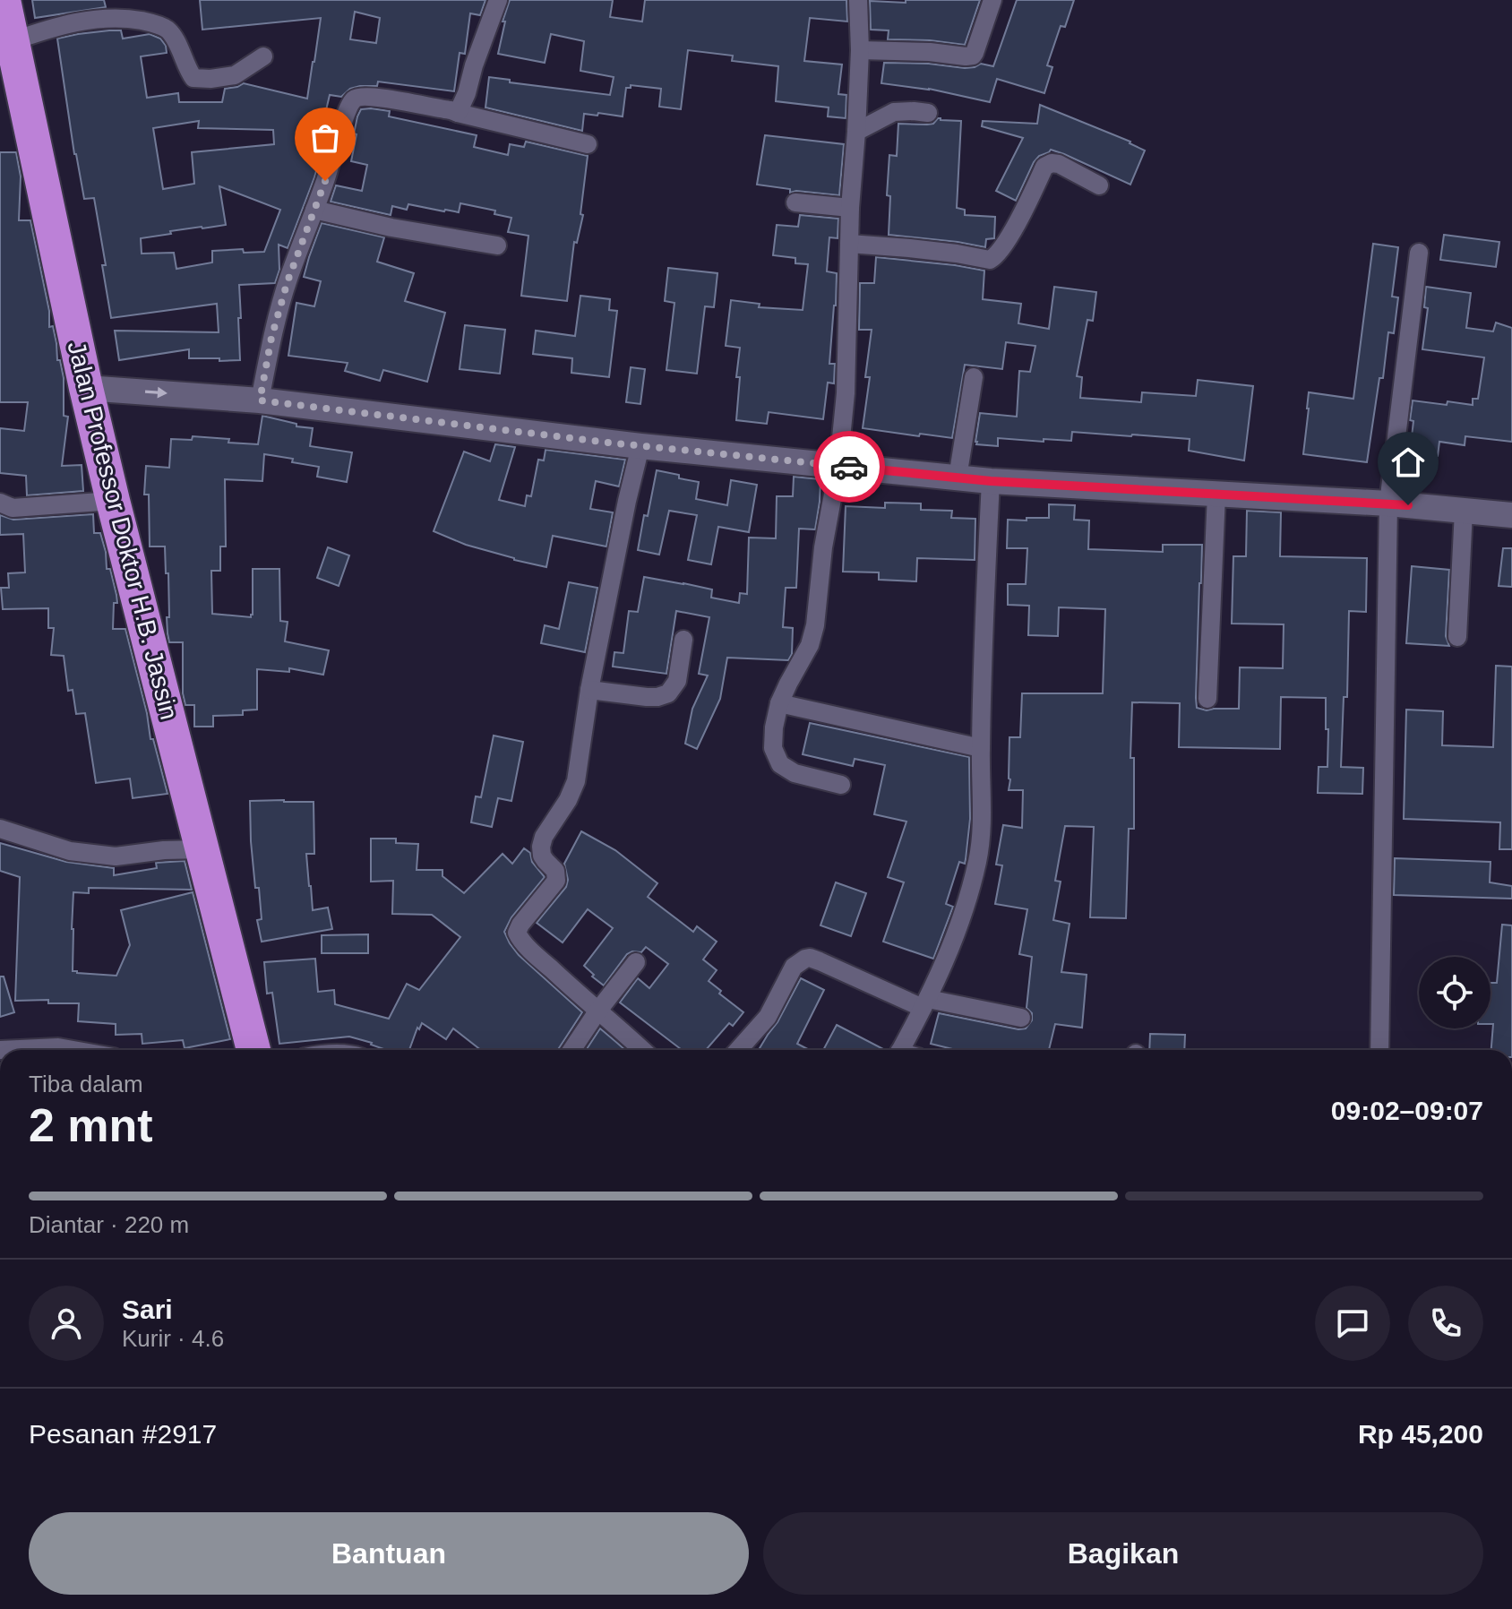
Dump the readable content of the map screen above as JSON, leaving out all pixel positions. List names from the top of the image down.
{
  "streets": {
    "highway": ["Jalan Professor Doktor H.B. Jassin"]
  },
  "page": {
    "heading": ["2 mnt", "Tiba dalam", "09:02–09:07"],
    "panel": [
      "Sari",
      "Kurir · 4.6",
      "Pesanan #2917",
      "Rp 45,200"
    ],
    "bar": "Diantar · 220 m",
    "buttons": ["Bantuan", "Bagikan"]
  }
}
